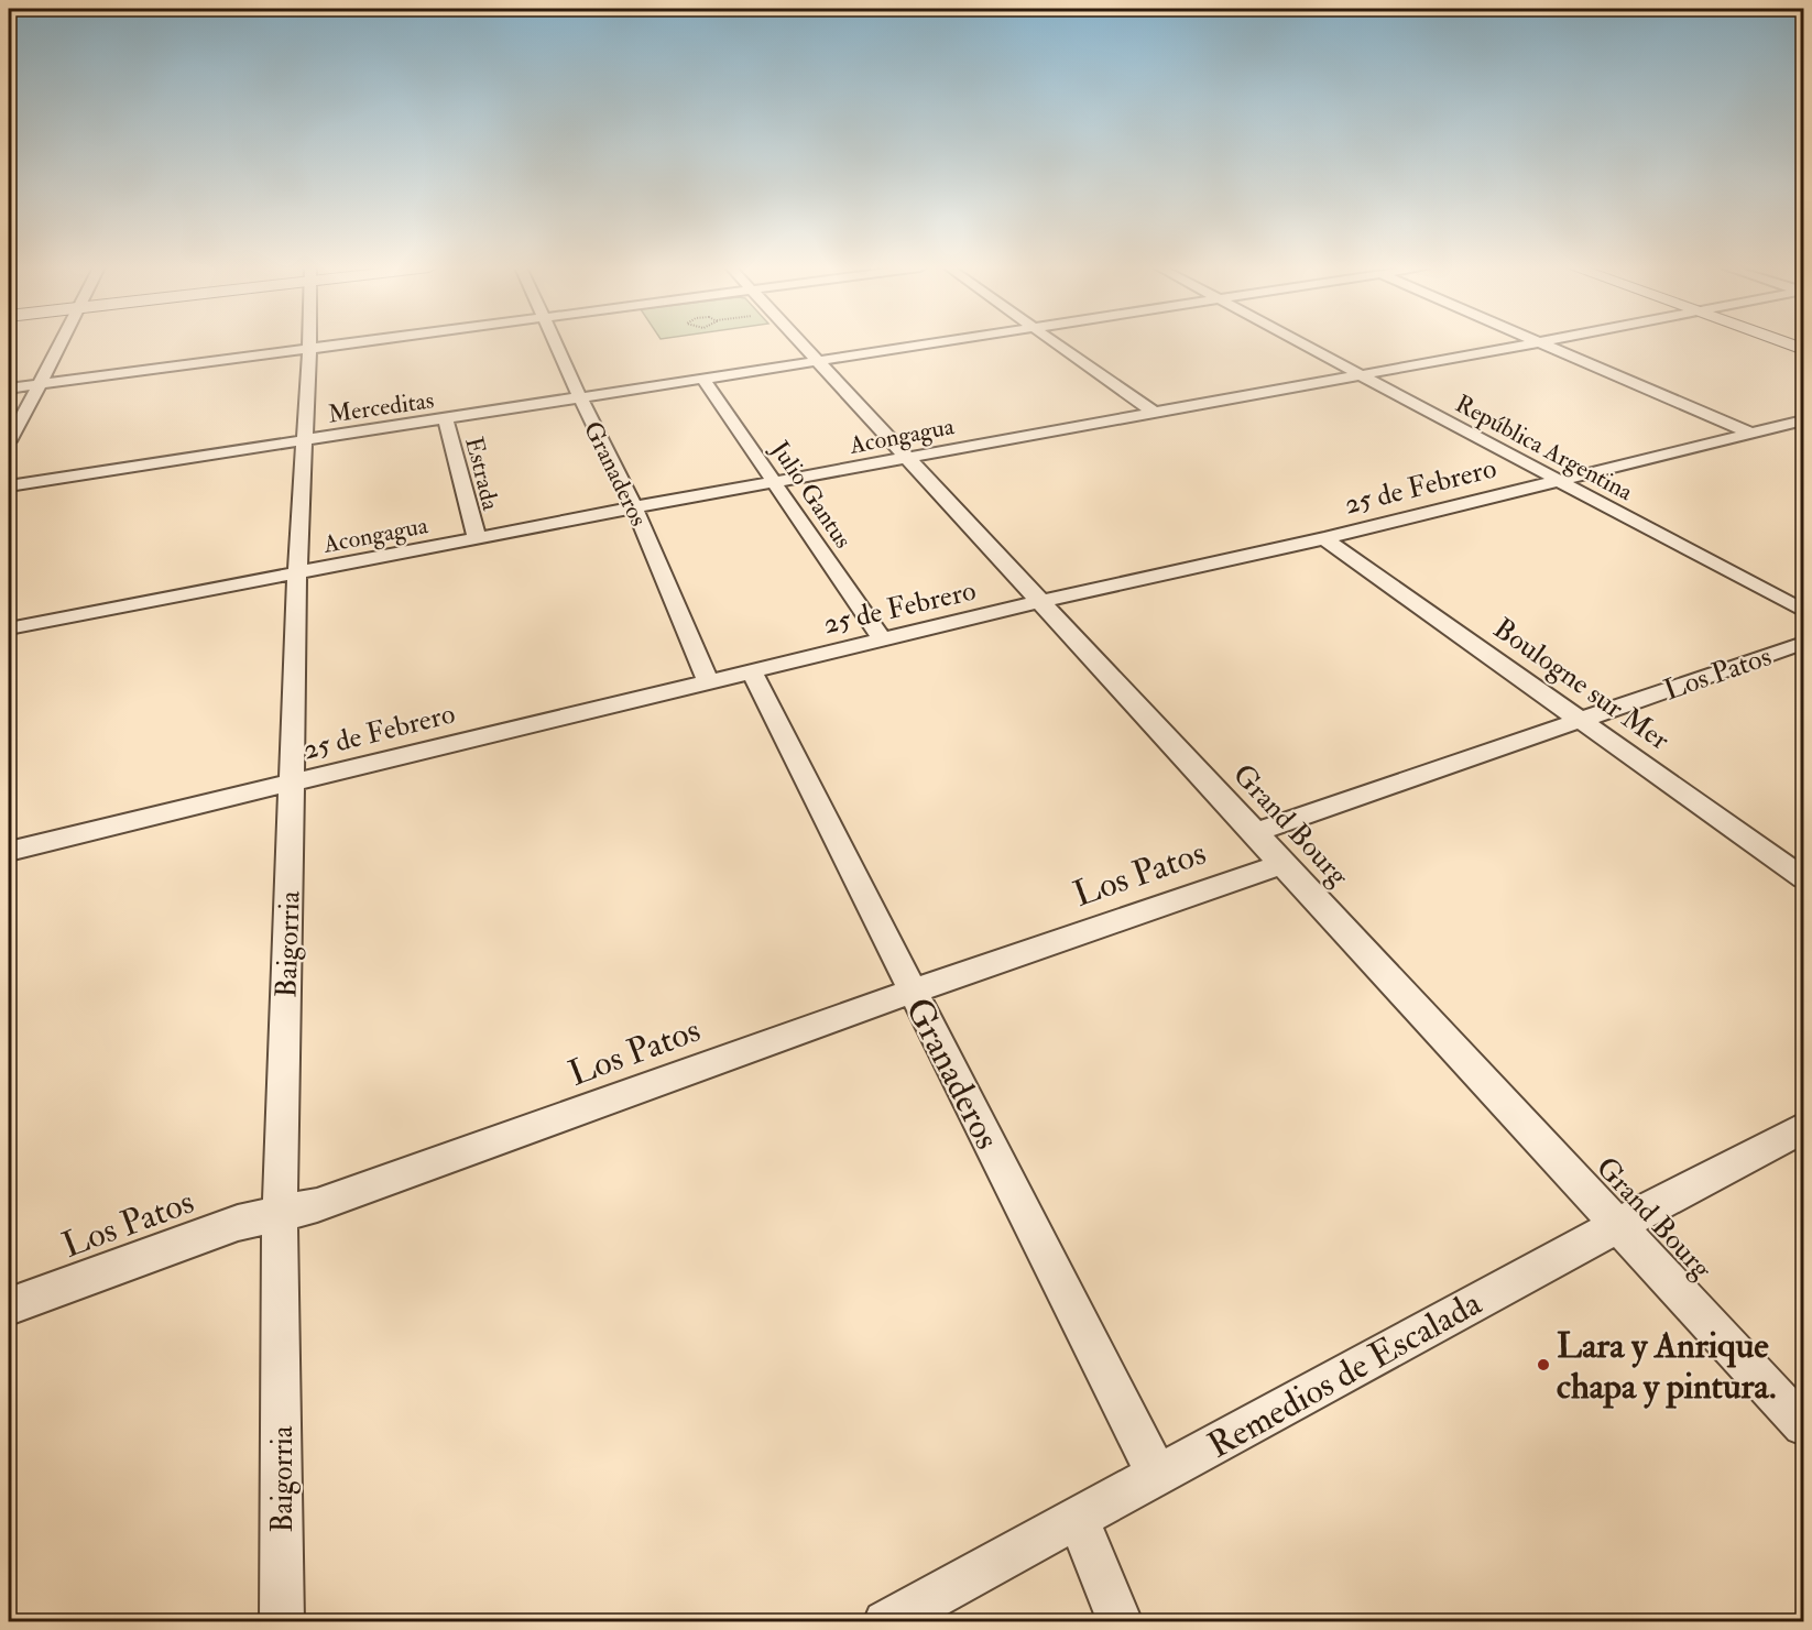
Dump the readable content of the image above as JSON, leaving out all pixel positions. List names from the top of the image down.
{
  "streets": {
    "street": [
      "Merceditas",
      "Acongagua",
      "República Argentina",
      "Estrada",
      "Granaderos",
      "25 de Febrero",
      "Julio Gantus",
      "Los Patos",
      "Boulogne sur Mer",
      "Grand Bourg",
      "Baigorria",
      "Remedios de Escalada"
    ]
  },
  "crossings": [
    ["Merceditas", "Estrada"],
    ["Merceditas", "Granaderos"],
    ["Merceditas", "Julio Gantus"],
    ["Merceditas", "Grand Bourg"],
    ["Merceditas", "Baigorria"],
    ["Acongagua", "República Argentina"],
    ["Acongagua", "Estrada"],
    ["Acongagua", "Granaderos"],
    ["Acongagua", "Julio Gantus"],
    ["Acongagua", "Grand Bourg"],
    ["Acongagua", "Baigorria"],
    ["República Argentina", "25 de Febrero"],
    ["Granaderos", "25 de Febrero"],
    ["Granaderos", "Los Patos"],
    ["Granaderos", "Remedios de Escalada"],
    ["25 de Febrero", "Julio Gantus"],
    ["25 de Febrero", "Boulogne sur Mer"],
    ["25 de Febrero", "Grand Bourg"],
    ["25 de Febrero", "Baigorria"],
    ["Los Patos", "Boulogne sur Mer"],
    ["Los Patos", "Grand Bourg"],
    ["Los Patos", "Baigorria"],
    ["Grand Bourg", "Remedios de Escalada"]
  ],
  "places": ["Lara y Anrique chapa y pintura."]
}
